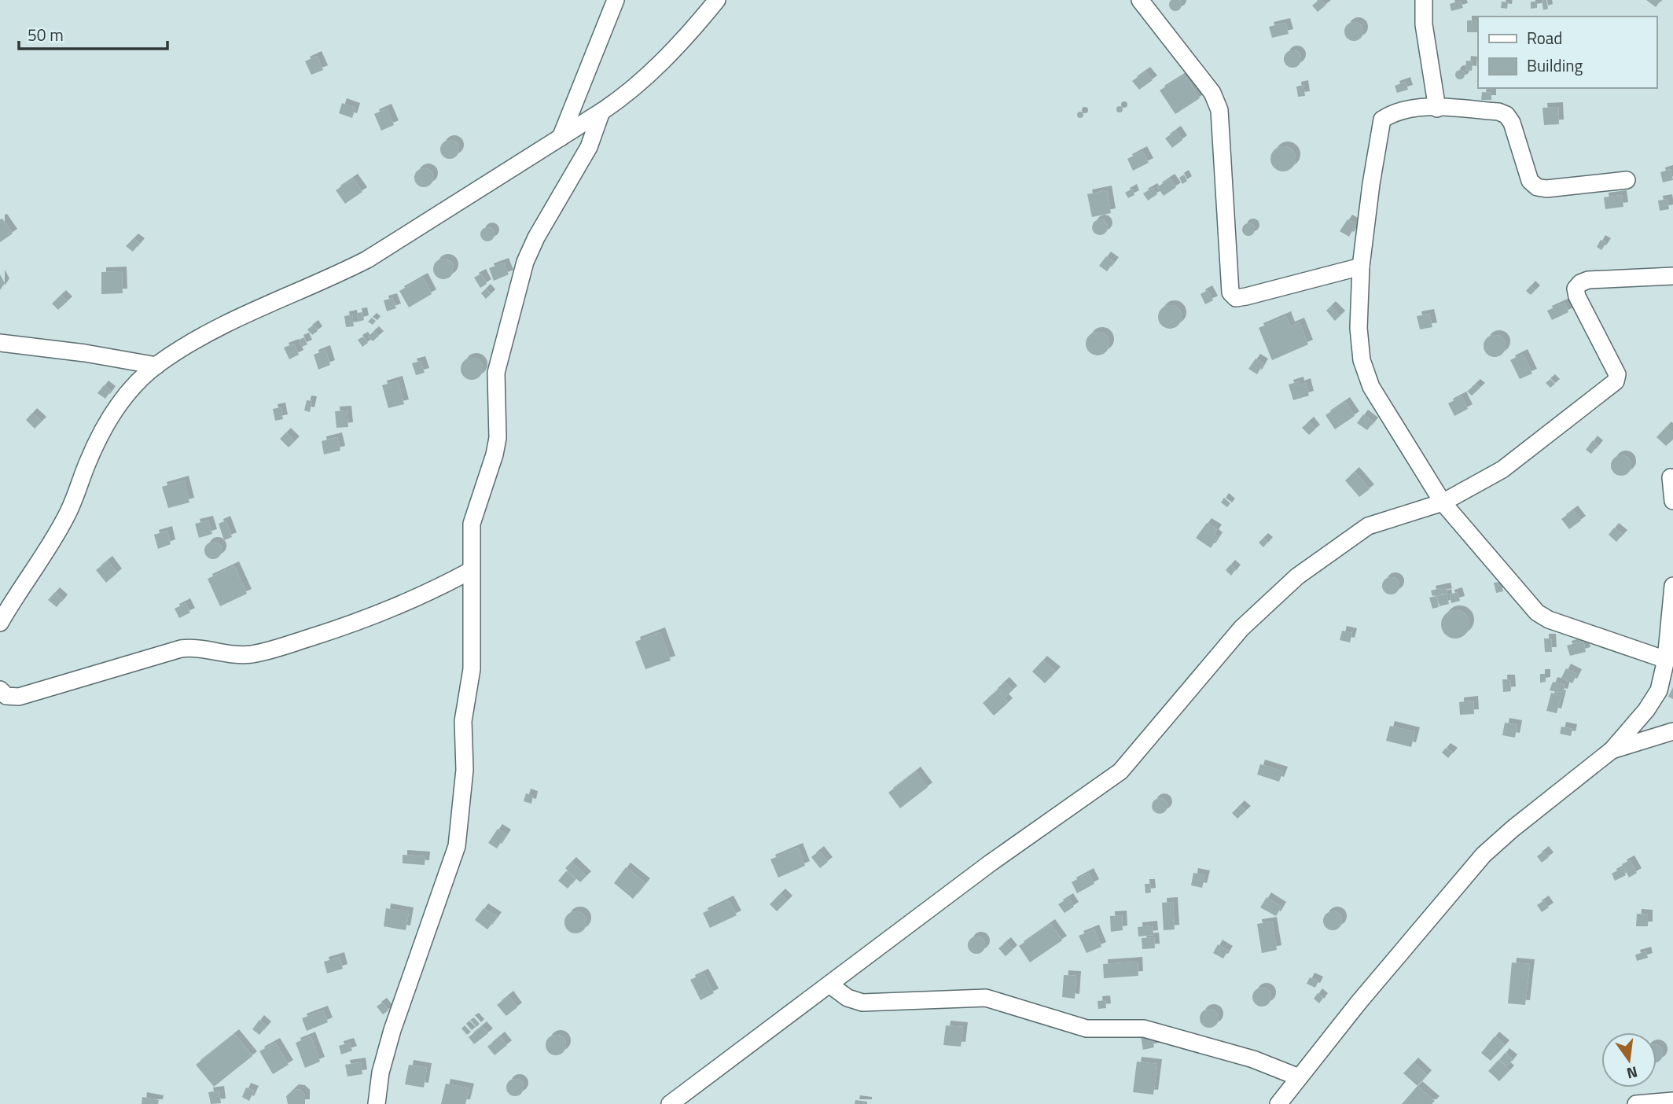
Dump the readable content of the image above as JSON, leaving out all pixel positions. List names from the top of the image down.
{
  "legend": ["Road", "Building"],
  "scale_bar": "50 m",
  "north": "bottom"
}
